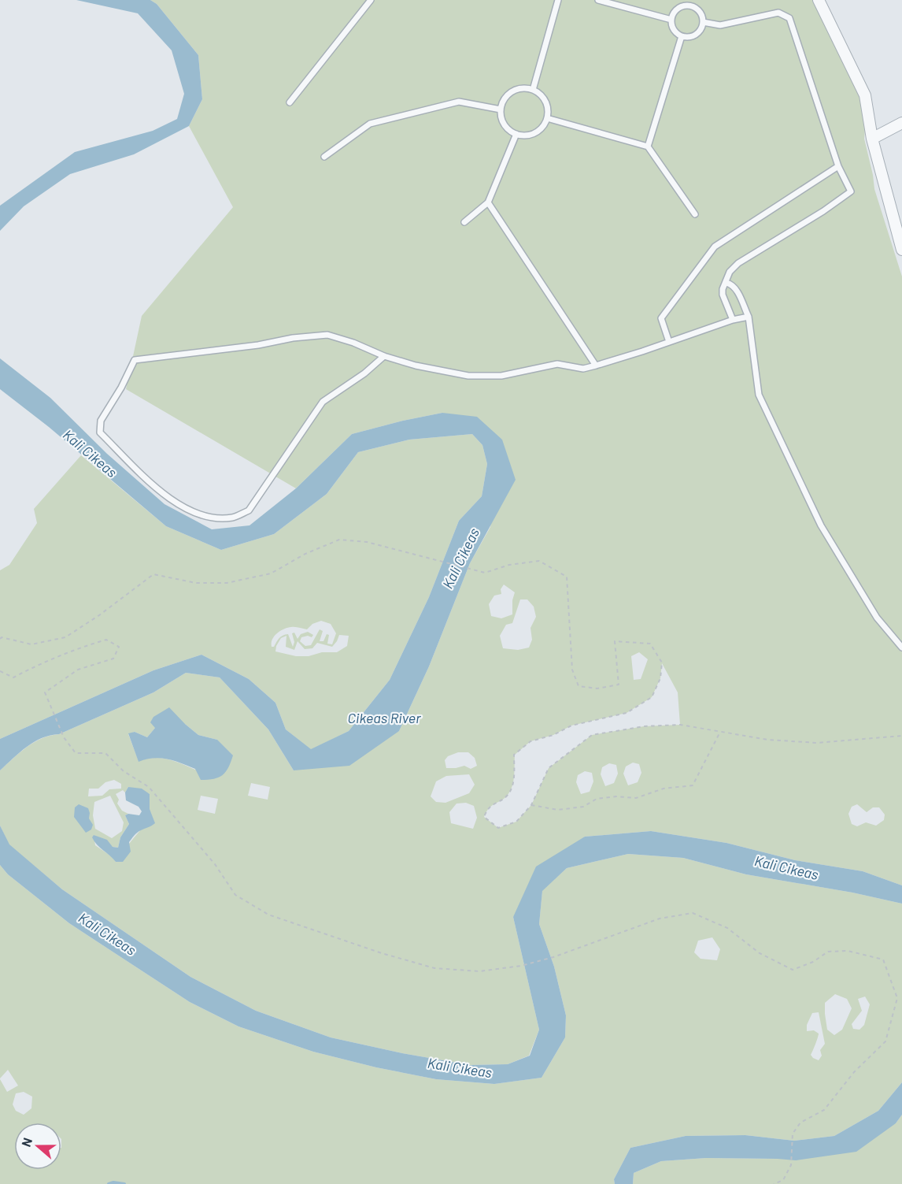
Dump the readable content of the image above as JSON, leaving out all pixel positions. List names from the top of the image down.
{
  "water": ["Kali Cikeas", "Cikeas River"],
  "north": "left"
}
